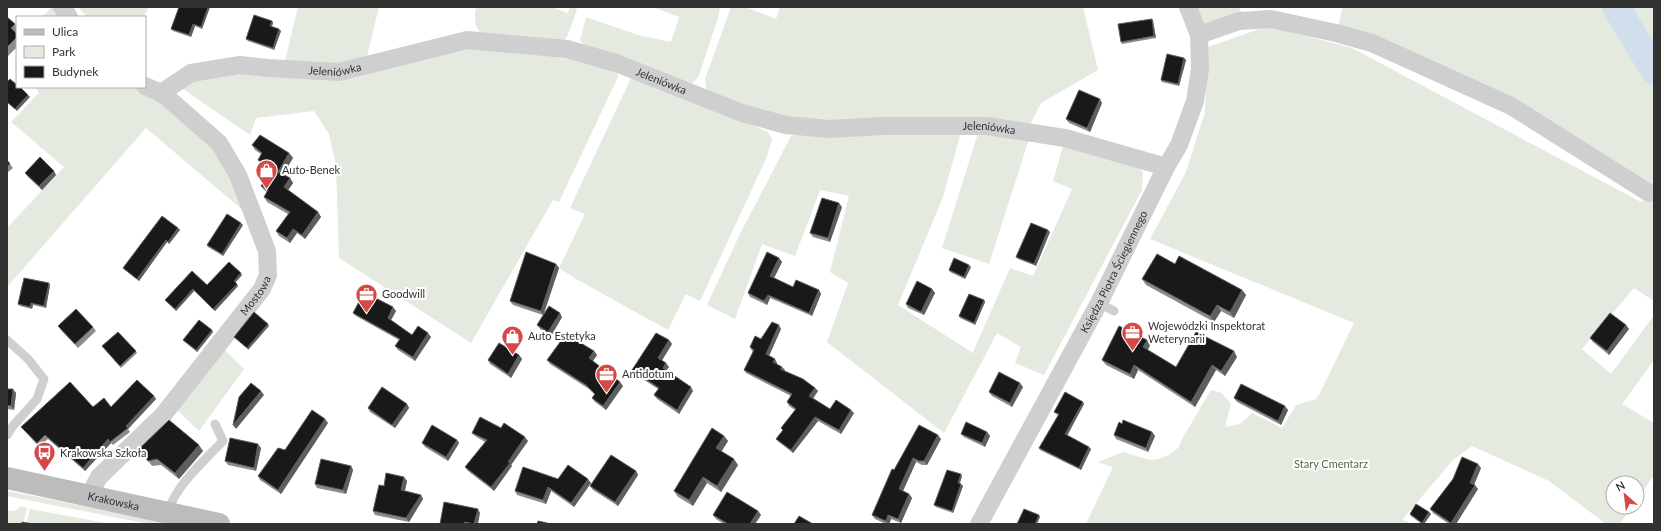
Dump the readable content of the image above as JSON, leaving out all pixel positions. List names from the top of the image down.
{
  "streets": {
    "main road": ["Krakowska"],
    "street": ["Jeleniówka", "Księdza Piotra Ściegiennego", "Mostowa"]
  },
  "crossings": [
    ["Jeleniówka", "Księdza Piotra Ściegiennego"],
    ["Jeleniówka", "Mostowa"],
    ["Mostowa", "Krakowska"]
  ],
  "parks": ["Stary Cmentarz"],
  "places": {
    "shop": ["Auto-Benek", "Auto Estetyka"],
    "office": ["Goodwill", "Wojewódzki Inspektorat Weterynarii", "Antidotum"],
    "bus stop": ["Krakowska Szkoła"]
  },
  "legend": ["Ulica", "Park", "Budynek"],
  "north": "top left"
}
